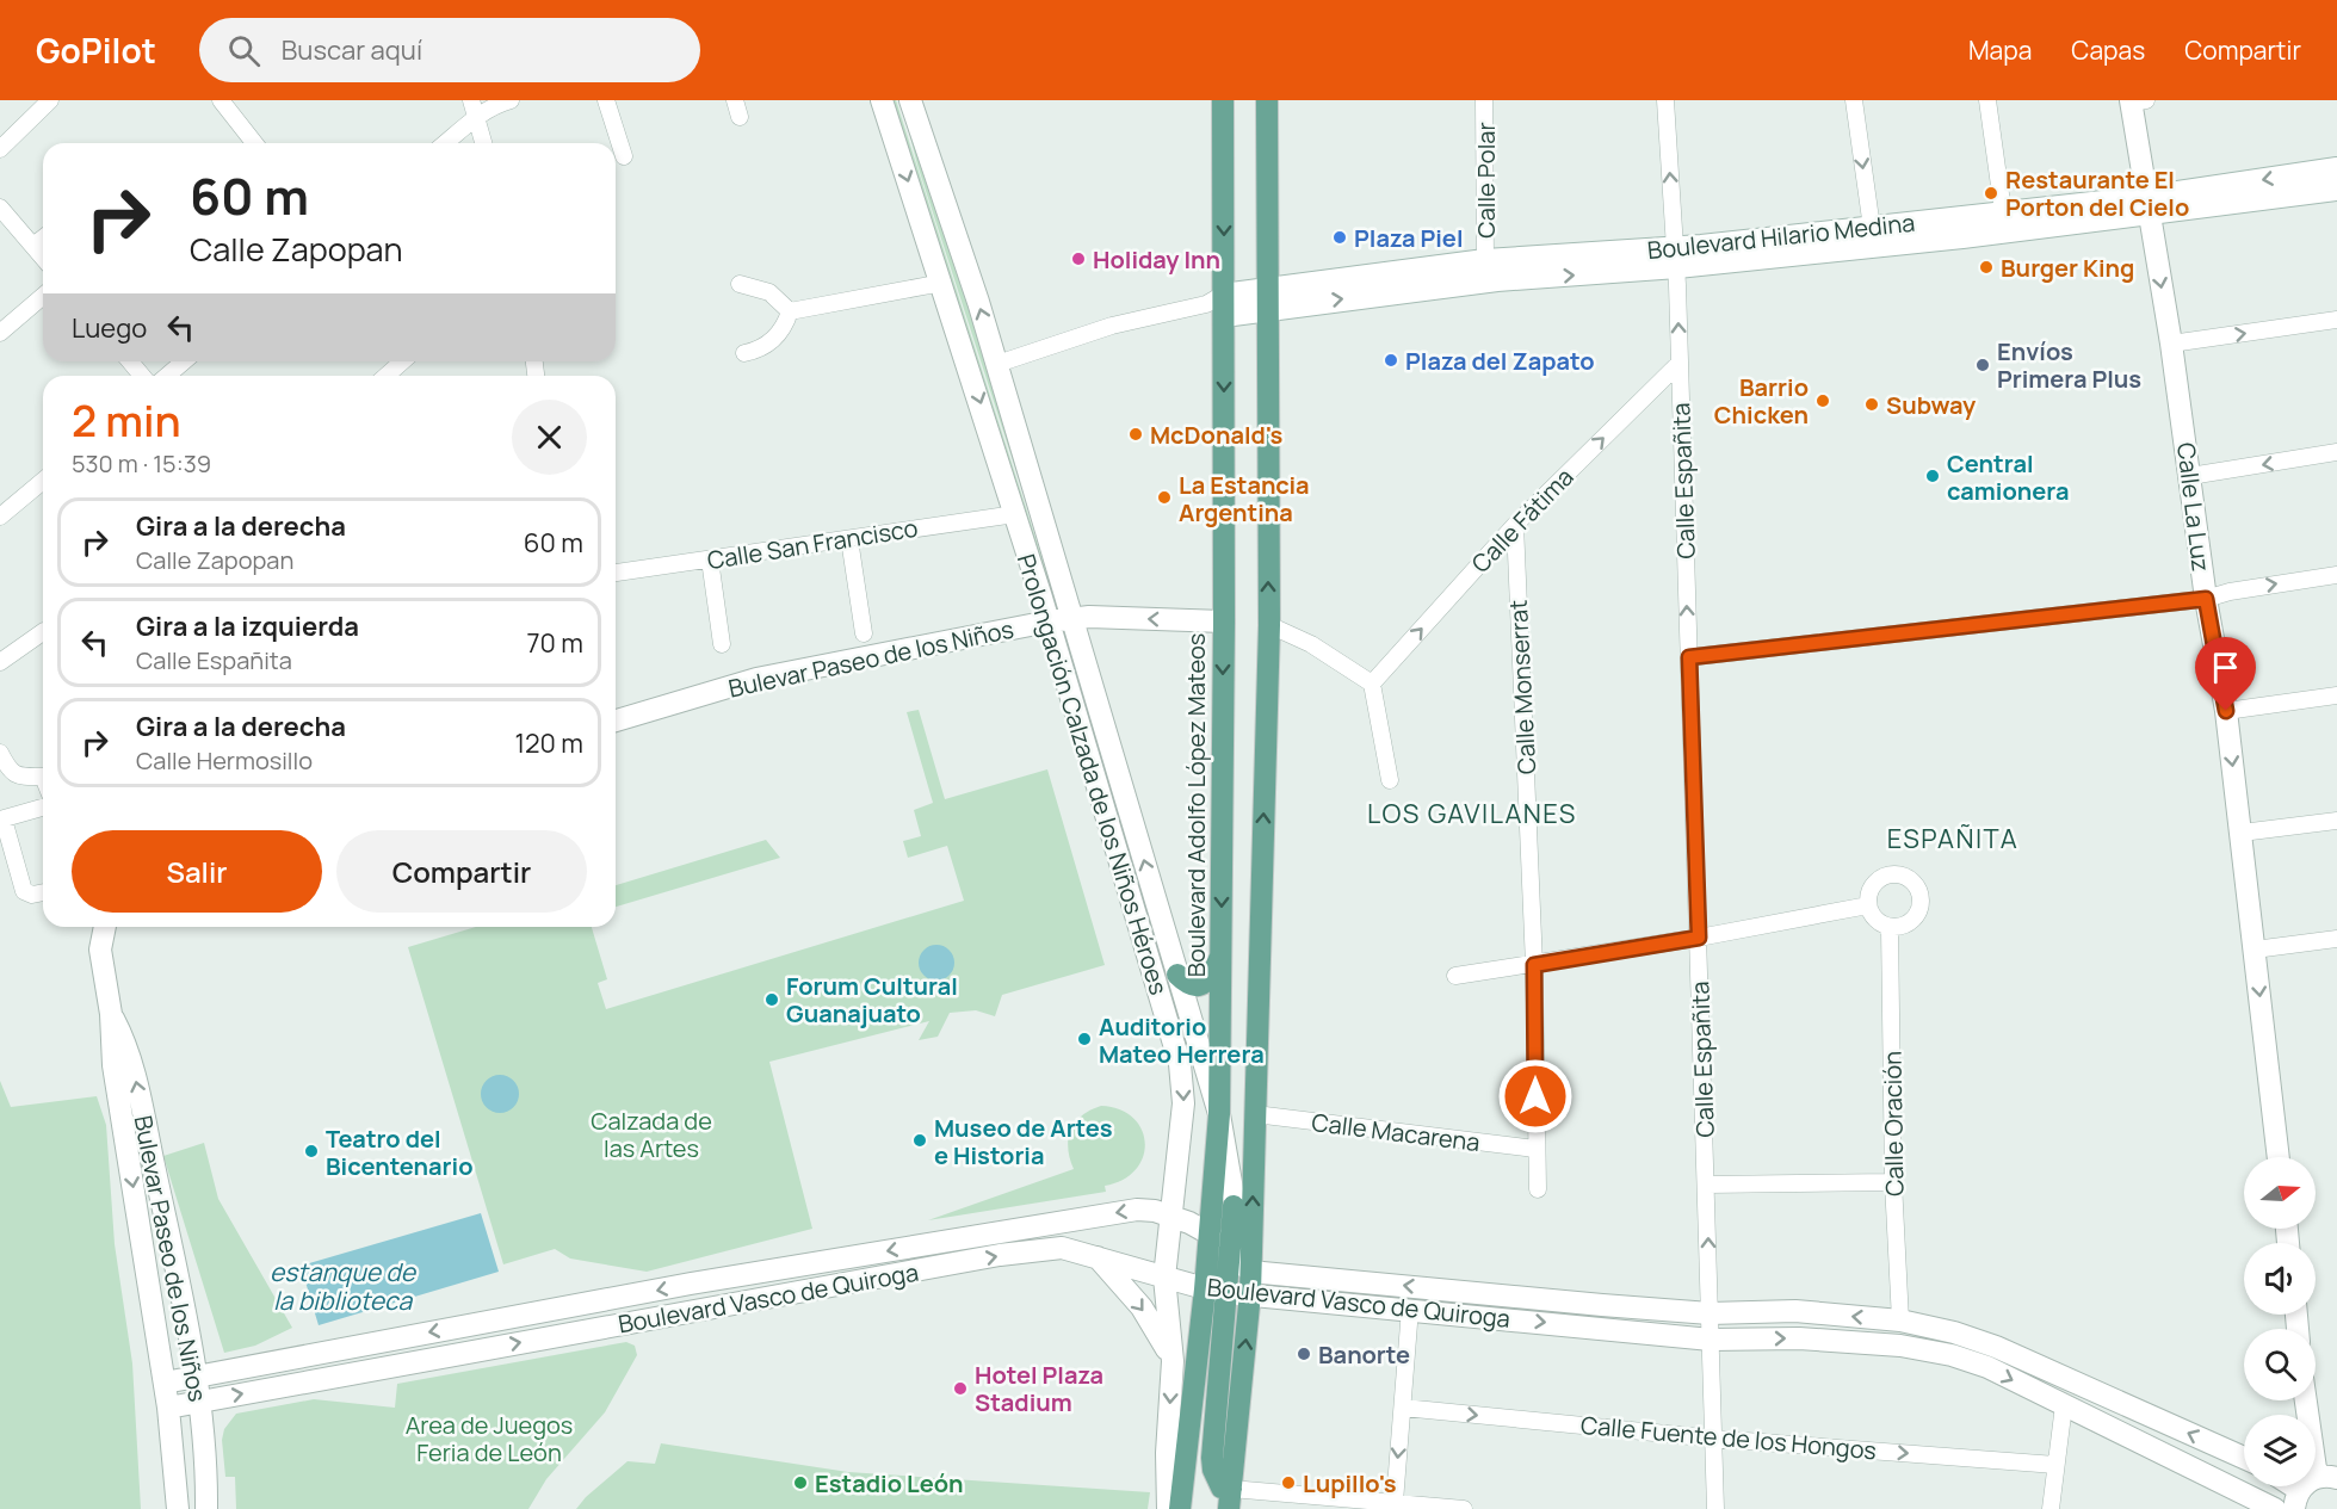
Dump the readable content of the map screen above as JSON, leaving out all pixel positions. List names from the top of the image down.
{
  "streets": {
    "main road": ["Boulevard Adolfo López Mateos"],
    "street": [
      "Calle Polar",
      "Boulevard Hilario Medina",
      "Calle Españita",
      "Calle La Luz",
      "Calle Fátima",
      "Calle San Francisco",
      "Bulevar Paseo de los Niños",
      "Calle Monserrat",
      "Prolongación Calzada de los Niños Héroes",
      "Calle Oración",
      "Calle Macarena",
      "Boulevard Vasco de Quiroga",
      "Calle Fuente de los Hongos"
    ]
  },
  "crossings": [
    ["Calle Polar", "Boulevard Hilario Medina"],
    ["Boulevard Hilario Medina", "Calle Españita"],
    ["Boulevard Hilario Medina", "Calle La Luz"],
    ["Boulevard Hilario Medina", "Boulevard Adolfo López Mateos"],
    ["Calle Españita", "Calle Fátima"],
    ["Calle Españita", "Boulevard Vasco de Quiroga"],
    ["Calle Españita", "Calle Fuente de los Hongos"],
    ["Calle Fátima", "Calle Monserrat"],
    ["Calle San Francisco", "Prolongación Calzada de los Niños Héroes"],
    ["Bulevar Paseo de los Niños", "Prolongación Calzada de los Niños Héroes"],
    ["Bulevar Paseo de los Niños", "Boulevard Adolfo López Mateos"],
    ["Bulevar Paseo de los Niños", "Boulevard Vasco de Quiroga"],
    ["Calle Monserrat", "Calle Macarena"],
    ["Prolongación Calzada de los Niños Héroes", "Boulevard Adolfo López Mateos"],
    ["Prolongación Calzada de los Niños Héroes", "Boulevard Vasco de Quiroga"],
    ["Boulevard Adolfo López Mateos", "Boulevard Vasco de Quiroga"],
    ["Calle Oración", "Boulevard Vasco de Quiroga"]
  ],
  "one_way": [
    "Calle Españita",
    "Calle La Luz",
    "Calle Fátima",
    "Calle Fuente de los Hongos"
  ],
  "districts": ["LOS GAVILANES", "ESPAÑITA"],
  "water": ["estanque de la biblioteca"],
  "parks": ["Calzada de las Artes", "Area de Juegos Feria de León"],
  "places": [
    "Restaurante El Porton del Cielo",
    "Plaza Piel",
    "Holiday Inn",
    "Burger King",
    "Plaza del Zapato",
    "Envíos Primera Plus",
    "Barrio Chicken",
    "Subway",
    "McDonald's",
    "Central camionera",
    "La Estancia Argentina",
    "Forum Cultural Guanajuato",
    "Auditorio Mateo Herrera",
    "Museo de Artes e Historia",
    "Teatro del Bicentenario",
    "Banorte",
    "Hotel Plaza Stadium",
    "Estadio León",
    "Lupillo's"
  ],
  "north": "right",
  "page": {
    "header": "GoPilot",
    "search": "Buscar aquí",
    "nav": ["Mapa", "Capas", "Compartir"],
    "turn": ["60 m", "Calle Zapopan"],
    "then": "Luego",
    "heading": ["2 min", "530 m · 15:39"],
    "list": [
      {
        "name": "Gira a la derecha",
        "note": "Calle Zapopan",
        "value": "60 m"
      },
      {
        "name": "Gira a la izquierda",
        "note": "Calle Españita",
        "value": "70 m"
      },
      {
        "name": "Gira a la derecha",
        "note": "Calle Hermosillo",
        "value": "120 m"
      }
    ],
    "buttons": ["Salir", "Compartir"]
  }
}
